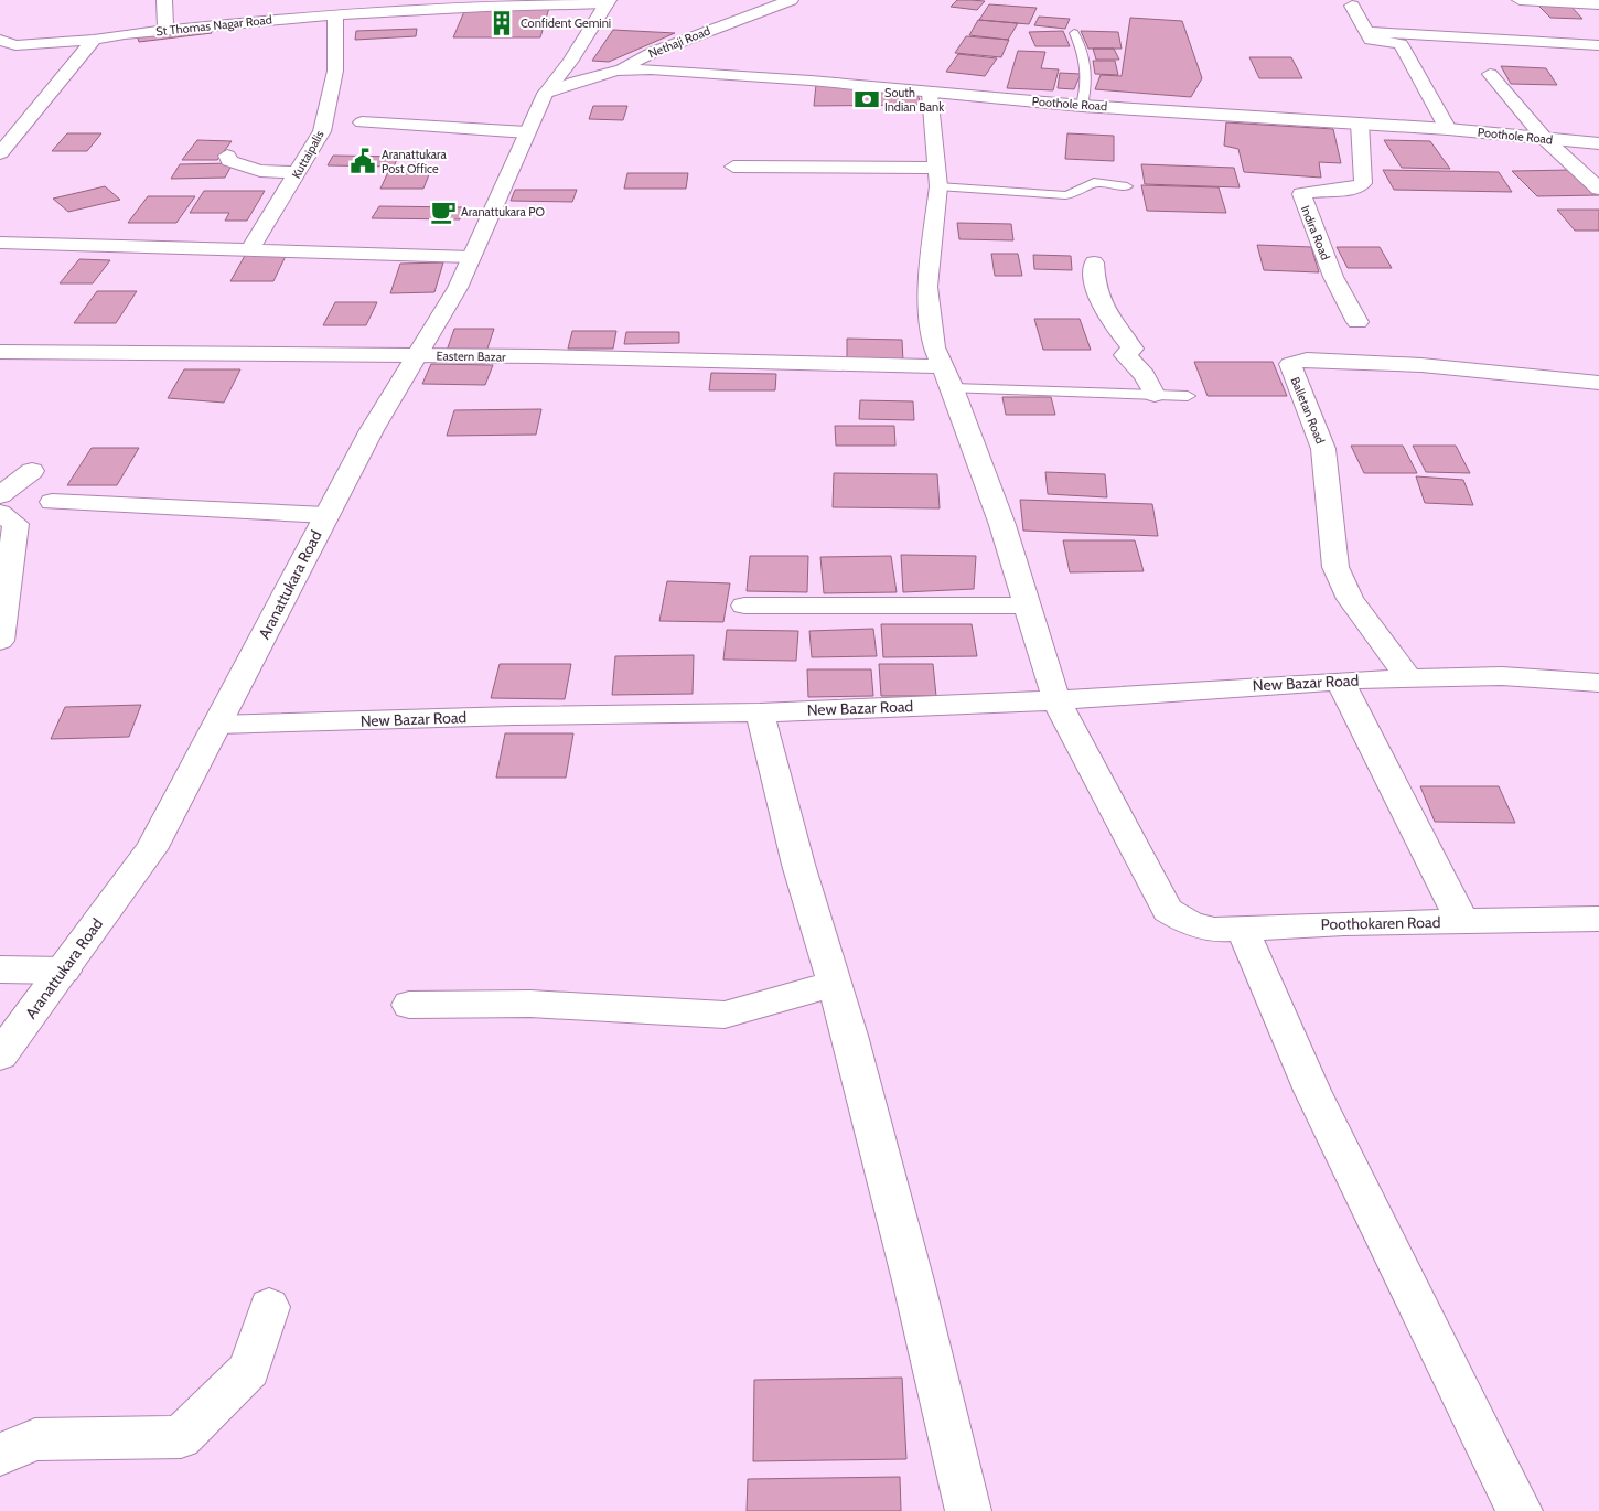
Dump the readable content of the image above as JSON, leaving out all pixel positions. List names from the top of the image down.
{
  "streets": {
    "street": [
      "St Thomas Nagar Road",
      "Nethaji Road",
      "Poothole Road",
      "Kuttaipalis",
      "Indira Road",
      "Eastern Bazar",
      "Balletan Road",
      "Aranattukara Road",
      "New Bazar Road",
      "Poothokaren Road"
    ]
  },
  "crossings": [
    ["St Thomas Nagar Road", "Kuttaipalis"],
    ["St Thomas Nagar Road", "Aranattukara Road"],
    ["Nethaji Road", "Poothole Road"],
    ["Nethaji Road", "Aranattukara Road"],
    ["Poothole Road", "Indira Road"],
    ["Poothole Road", "Aranattukara Road"],
    ["Eastern Bazar", "Aranattukara Road"],
    ["Balletan Road", "New Bazar Road"],
    ["Aranattukara Road", "New Bazar Road"],
    ["New Bazar Road", "Poothokaren Road"]
  ],
  "places": {
    "building": ["Confident Gemini"],
    "bank": ["South Indian Bank"],
    "public building": ["Aranattukara Post Office"],
    "cafe": ["Aranattukara PO"]
  }
}
